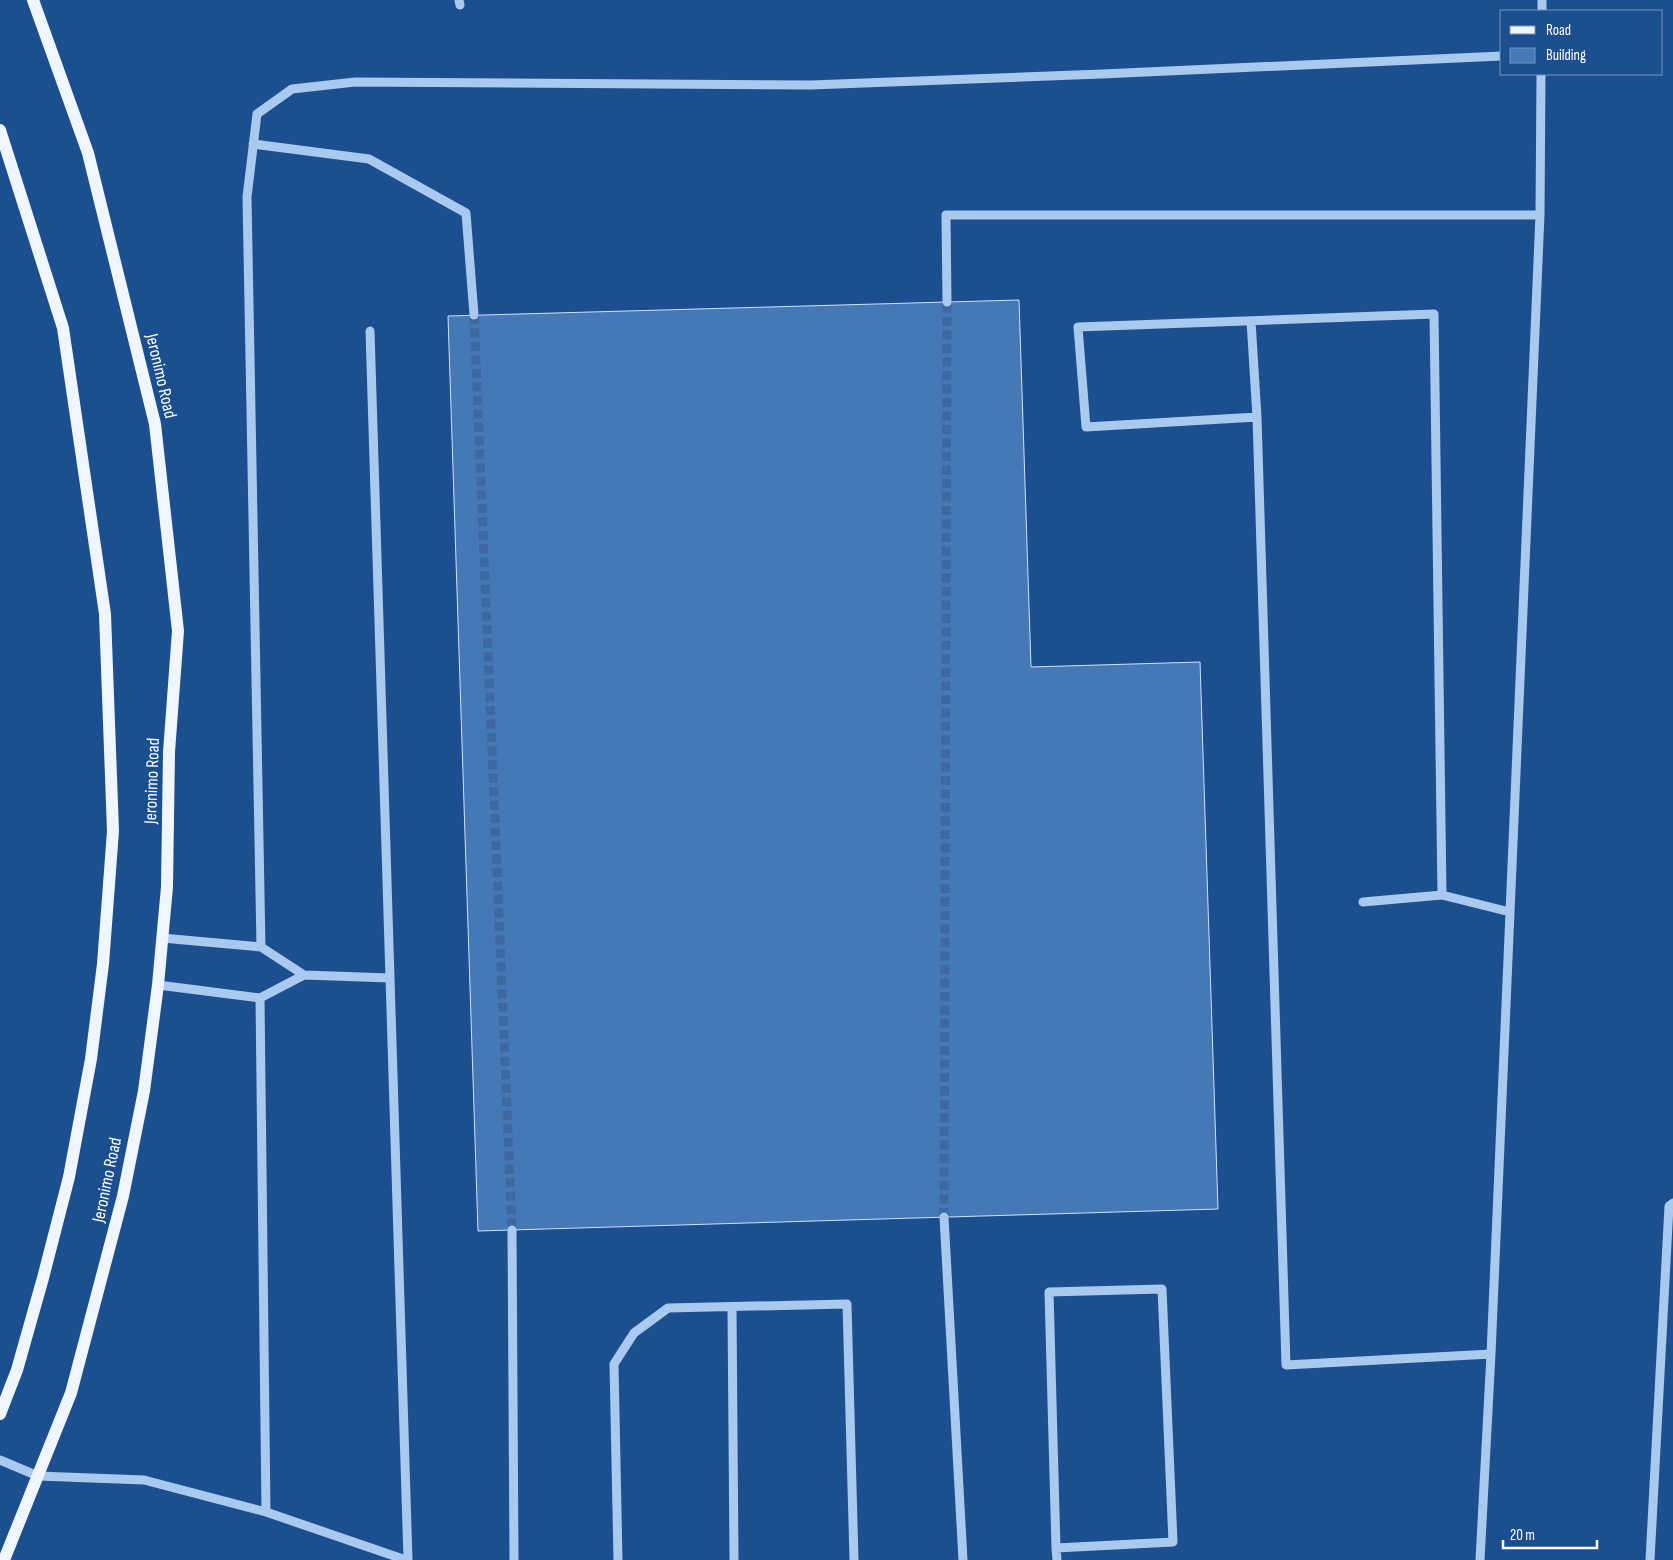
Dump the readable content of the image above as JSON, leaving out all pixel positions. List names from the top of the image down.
{
  "streets": {
    "main road": ["Jeronimo Road"]
  },
  "legend": ["Road", "Building"],
  "scale_bar": "20 m"
}
